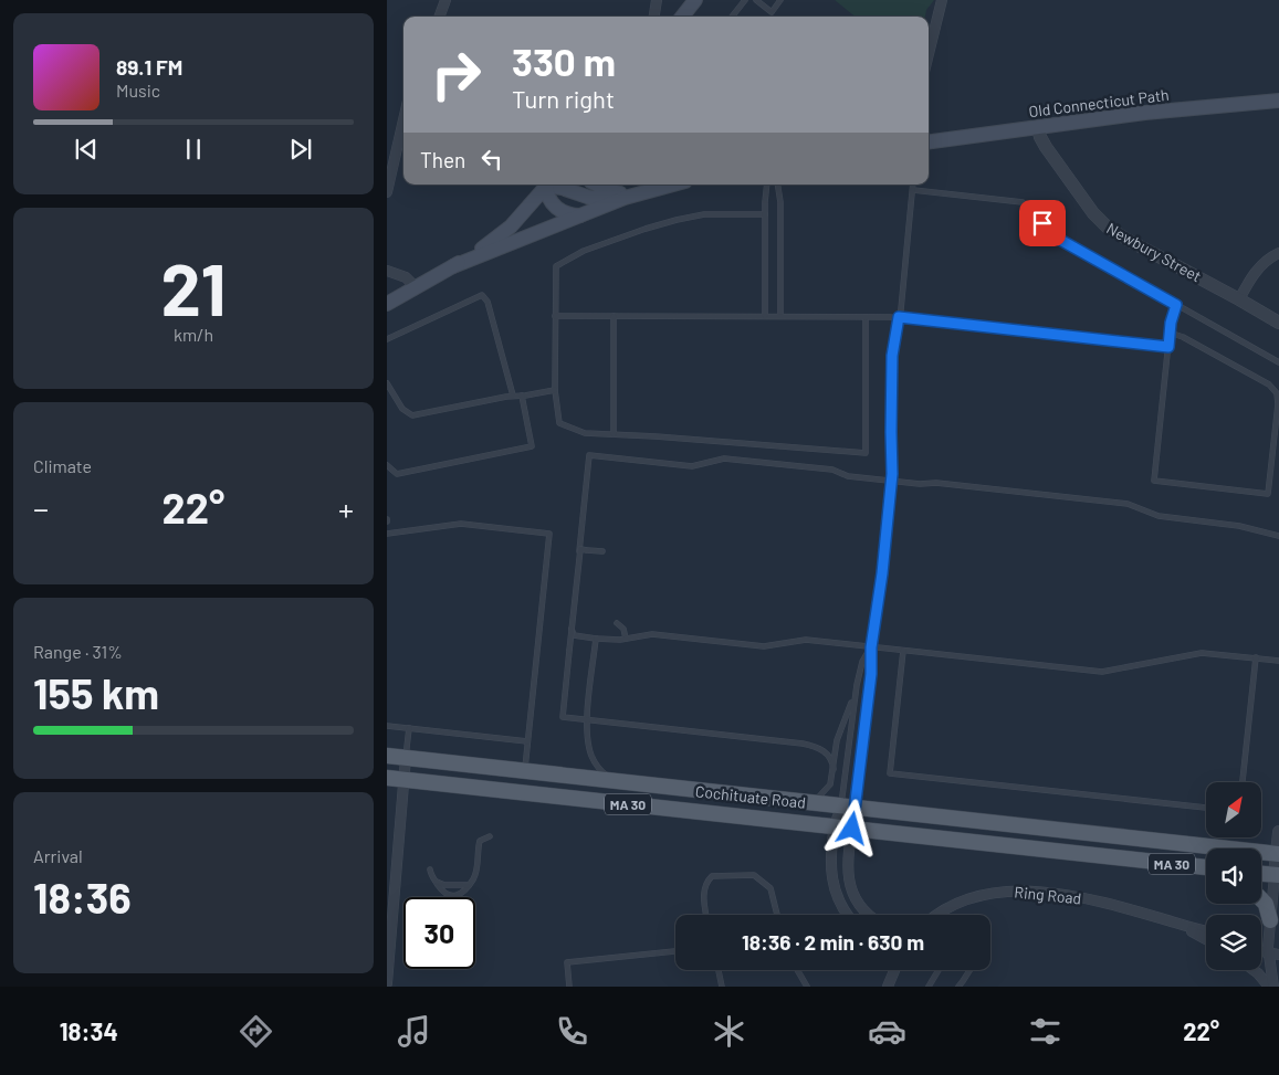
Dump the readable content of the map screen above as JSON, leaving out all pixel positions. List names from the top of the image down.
{
  "streets": {
    "main road": ["Old Connecticut Path", "Cochituate Road", "MA 30"],
    "street": ["Newbury Street", "Ring Road"]
  },
  "crossings": [
    ["Old Connecticut Path", "Newbury Street"]
  ],
  "north": "top right",
  "page": {
    "turn": ["330 m", "Turn right"],
    "song": ["89.1 FM", "Music"],
    "then": "Then",
    "tile": [
      ["21", "km/h"],
      "Climate",
      ["Range · 31%", "155 km"],
      ["Arrival", "18:36"]
    ],
    "heat": ["−", "22°", "+"],
    "limit": "30",
    "trip": "18:36 · 2 min · 630 m",
    "tabs": ["18:34", "22°"]
  }
}
